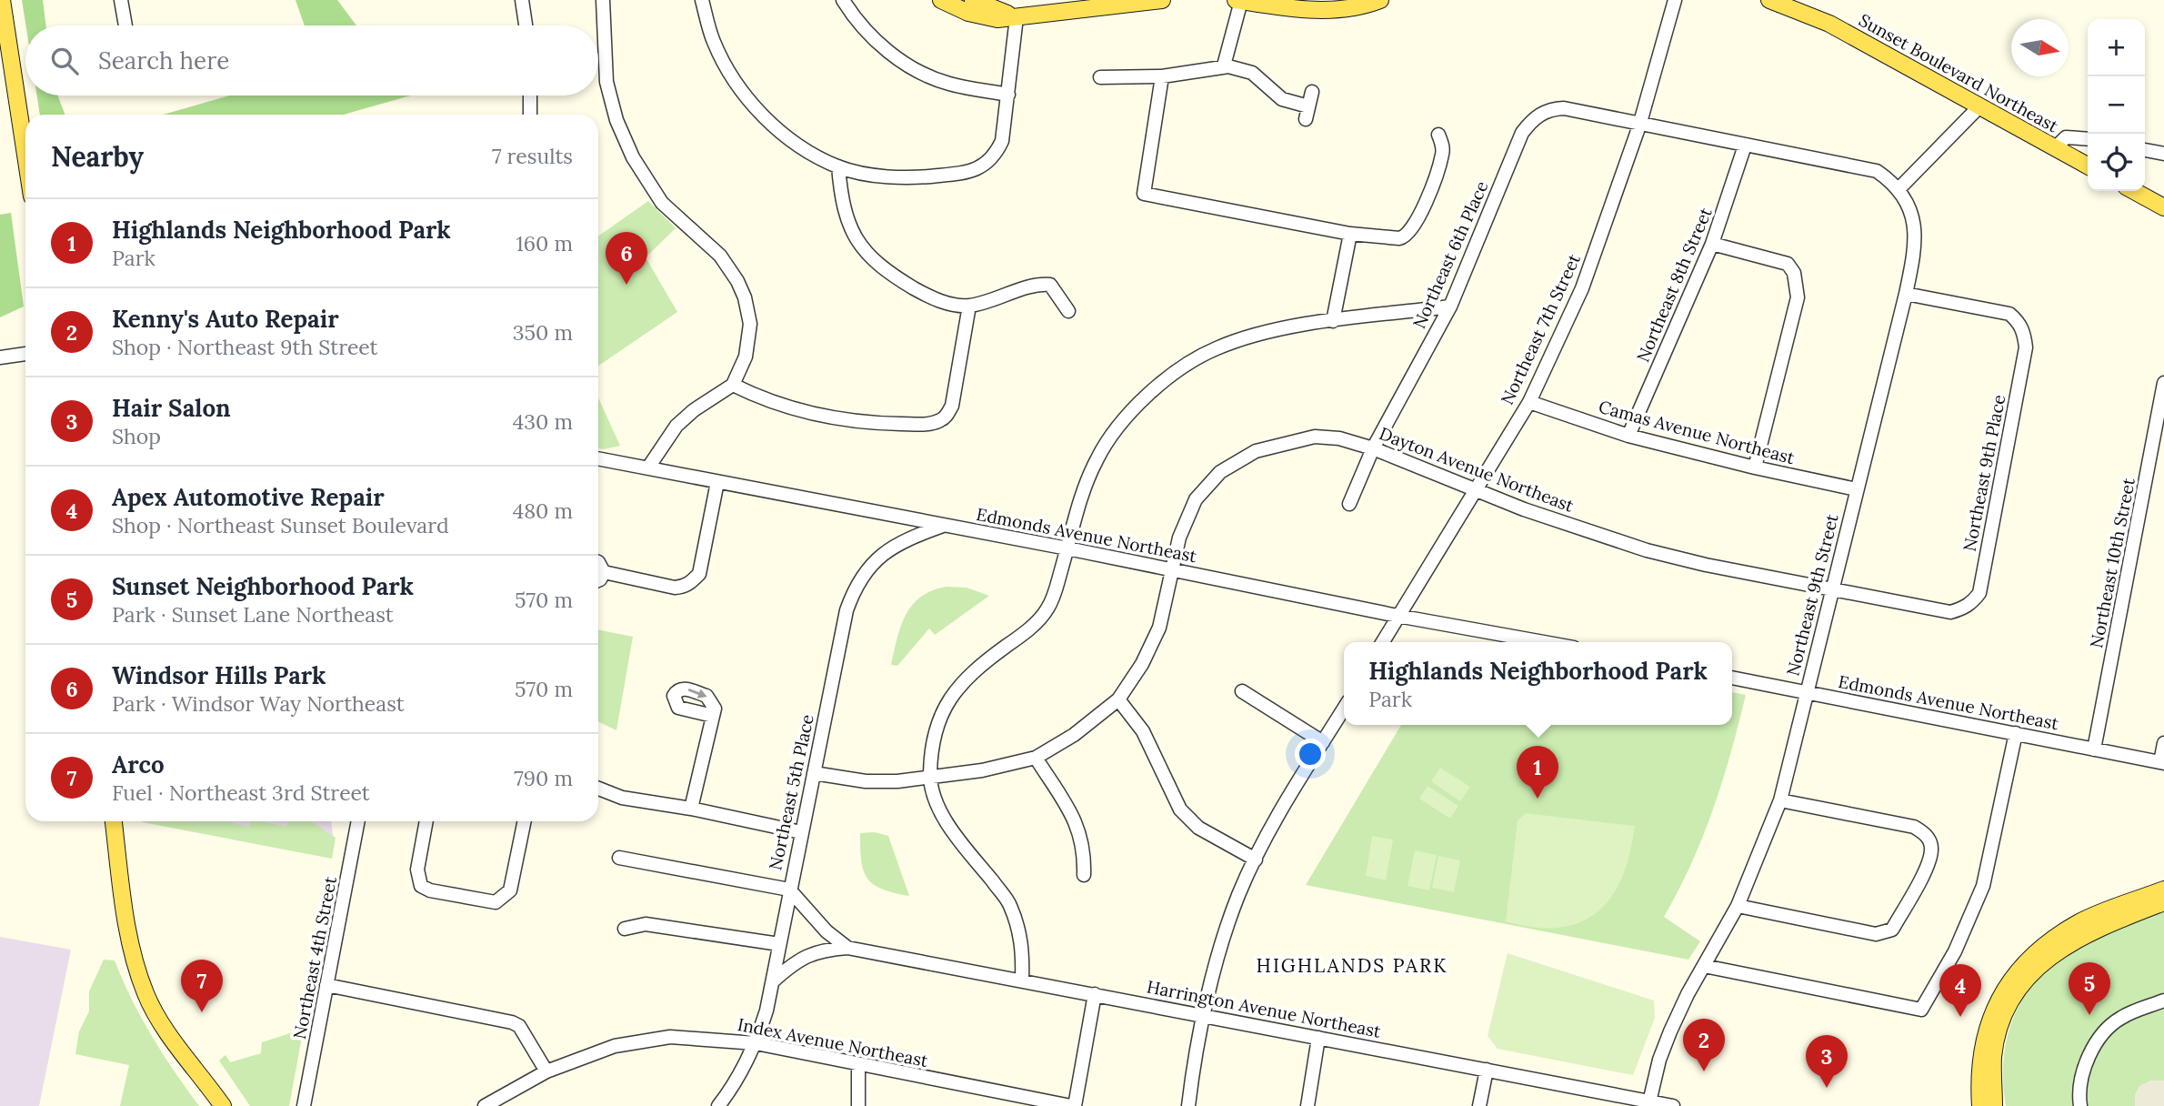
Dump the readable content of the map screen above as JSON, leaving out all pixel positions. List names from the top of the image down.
{
  "streets": {
    "main road": ["Sunset Boulevard Northeast"],
    "street": [
      "Northeast 6th Place",
      "Northeast 8th Street",
      "Northeast 7th Street",
      "Camas Avenue Northeast",
      "Dayton Avenue Northeast",
      "Northeast 9th Place",
      "Edmonds Avenue Northeast",
      "Northeast 10th Street",
      "Northeast 9th Street",
      "Northeast 5th Place",
      "Northeast 4th Street",
      "Harrington Avenue Northeast",
      "Index Avenue Northeast"
    ]
  },
  "crossings": [
    ["Northeast 6th Place", "Northeast 8th Street"],
    ["Northeast 6th Place", "Northeast 7th Street"],
    ["Northeast 6th Place", "Dayton Avenue Northeast"],
    ["Northeast 6th Place", "Northeast 9th Street"],
    ["Northeast 8th Street", "Camas Avenue Northeast"],
    ["Northeast 7th Street", "Camas Avenue Northeast"],
    ["Northeast 7th Street", "Dayton Avenue Northeast"],
    ["Northeast 7th Street", "Edmonds Avenue Northeast"],
    ["Camas Avenue Northeast", "Northeast 9th Street"],
    ["Dayton Avenue Northeast", "Northeast 9th Place"],
    ["Dayton Avenue Northeast", "Edmonds Avenue Northeast"],
    ["Dayton Avenue Northeast", "Northeast 9th Street"],
    ["Dayton Avenue Northeast", "Northeast 5th Place"],
    ["Northeast 9th Place", "Northeast 9th Street"],
    ["Edmonds Avenue Northeast", "Northeast 10th Street"],
    ["Edmonds Avenue Northeast", "Northeast 9th Street"],
    ["Edmonds Avenue Northeast", "Northeast 5th Place"],
    ["Northeast 9th Street", "Harrington Avenue Northeast"],
    ["Northeast 5th Place", "Harrington Avenue Northeast"],
    ["Northeast 5th Place", "Index Avenue Northeast"]
  ],
  "districts": ["HIGHLANDS PARK"],
  "north": "right",
  "page": {
    "map_buttons": ["+", "−"],
    "search": "Search here",
    "heading": ["Nearby", "7 results"],
    "list": [
      {
        "mark": "1",
        "name": "Highlands Neighborhood Park",
        "note": "Park",
        "value": "160 m"
      },
      {
        "mark": "2",
        "name": "Kenny's Auto Repair",
        "note": "Shop · Northeast 9th Street",
        "value": "350 m"
      },
      {
        "mark": "3",
        "name": "Hair Salon",
        "note": "Shop",
        "value": "430 m"
      },
      {
        "mark": "4",
        "name": "Apex Automotive Repair",
        "note": "Shop · Northeast Sunset Boulevard",
        "value": "480 m"
      },
      {
        "mark": "5",
        "name": "Sunset Neighborhood Park",
        "note": "Park · Sunset Lane Northeast",
        "value": "570 m"
      },
      {
        "mark": "6",
        "name": "Windsor Hills Park",
        "note": "Park · Windsor Way Northeast",
        "value": "570 m"
      },
      {
        "mark": "7",
        "name": "Arco",
        "note": "Fuel · Northeast 3rd Street",
        "value": "790 m"
      }
    ],
    "pins": [
      "6",
      "1",
      "7",
      "5",
      "4",
      "2",
      "3"
    ],
    "popup": ["Highlands Neighborhood Park", "Park"]
  }
}
